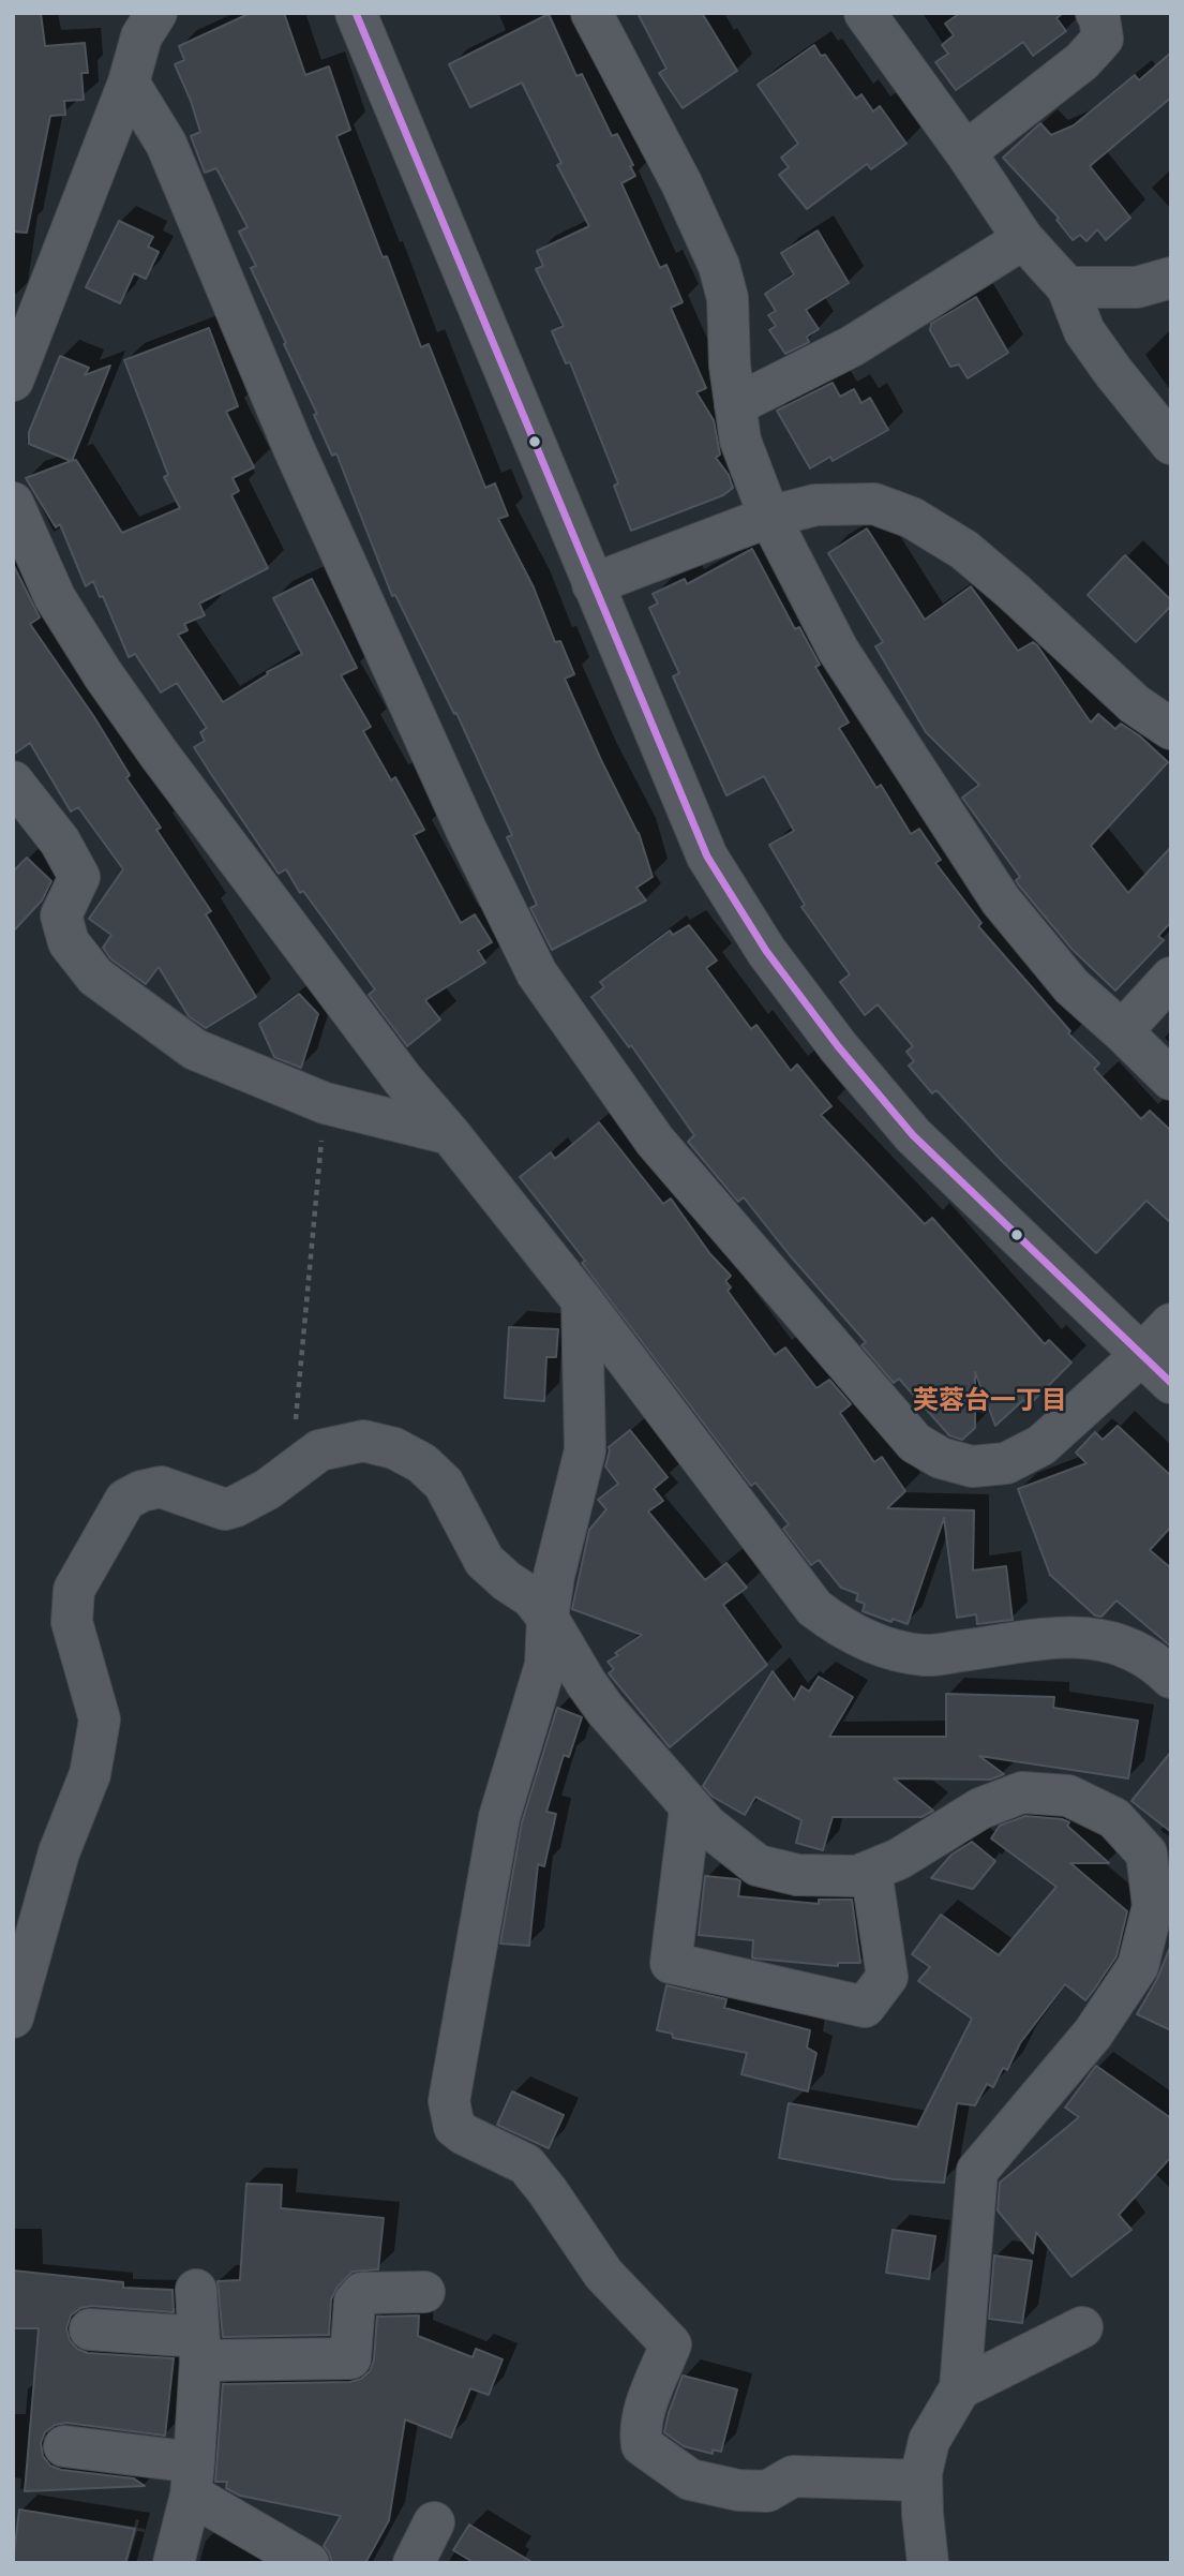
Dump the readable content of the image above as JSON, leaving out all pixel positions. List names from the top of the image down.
{
  "districts": ["芙蓉台一丁目"]
}
